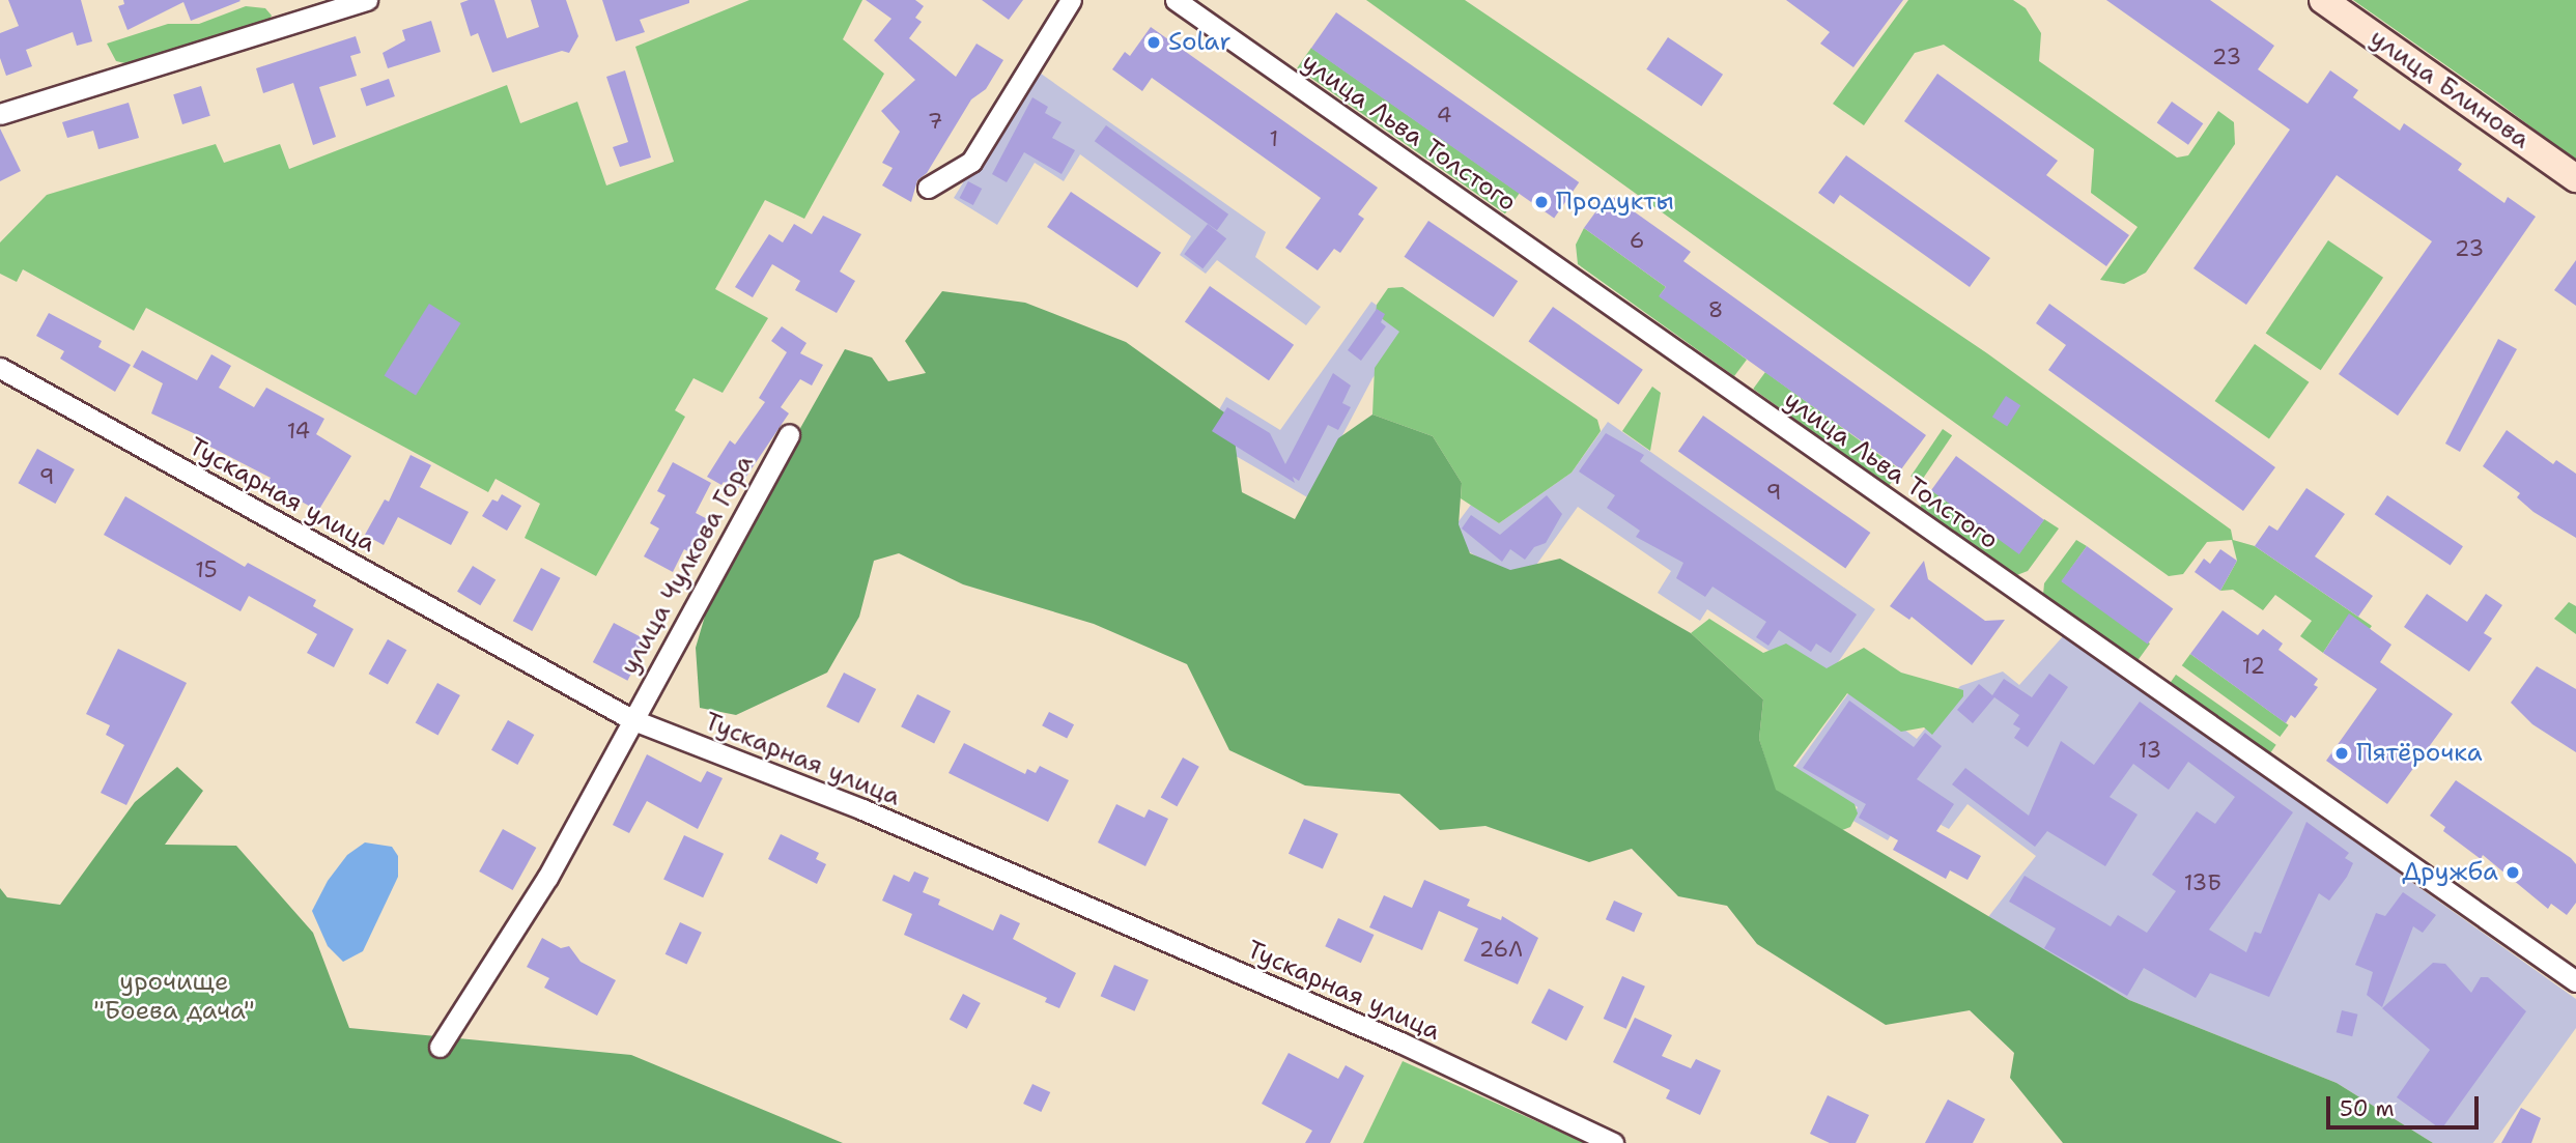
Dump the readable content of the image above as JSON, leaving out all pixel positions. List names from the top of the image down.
{
  "streets": {
    "street": [
      "улица Блинова",
      "улица Льва Толстого",
      "Тускарная улица",
      "улица Чулкова Гора"
    ]
  },
  "crossings": [
    ["Тускарная улица", "улица Чулкова Гора"]
  ],
  "parks": ["урочище \"Боева дача\""],
  "places": [
    "Solar",
    "Продукты",
    "Пятёрочка",
    "Дружба"
  ],
  "house_numbers": [
    "23",
    "4",
    "7",
    "1",
    "6",
    "23",
    "8",
    "14",
    "9",
    "9",
    "15",
    "12",
    "13",
    "13Б",
    "26Л"
  ],
  "scale_bar": "50 m"
}
